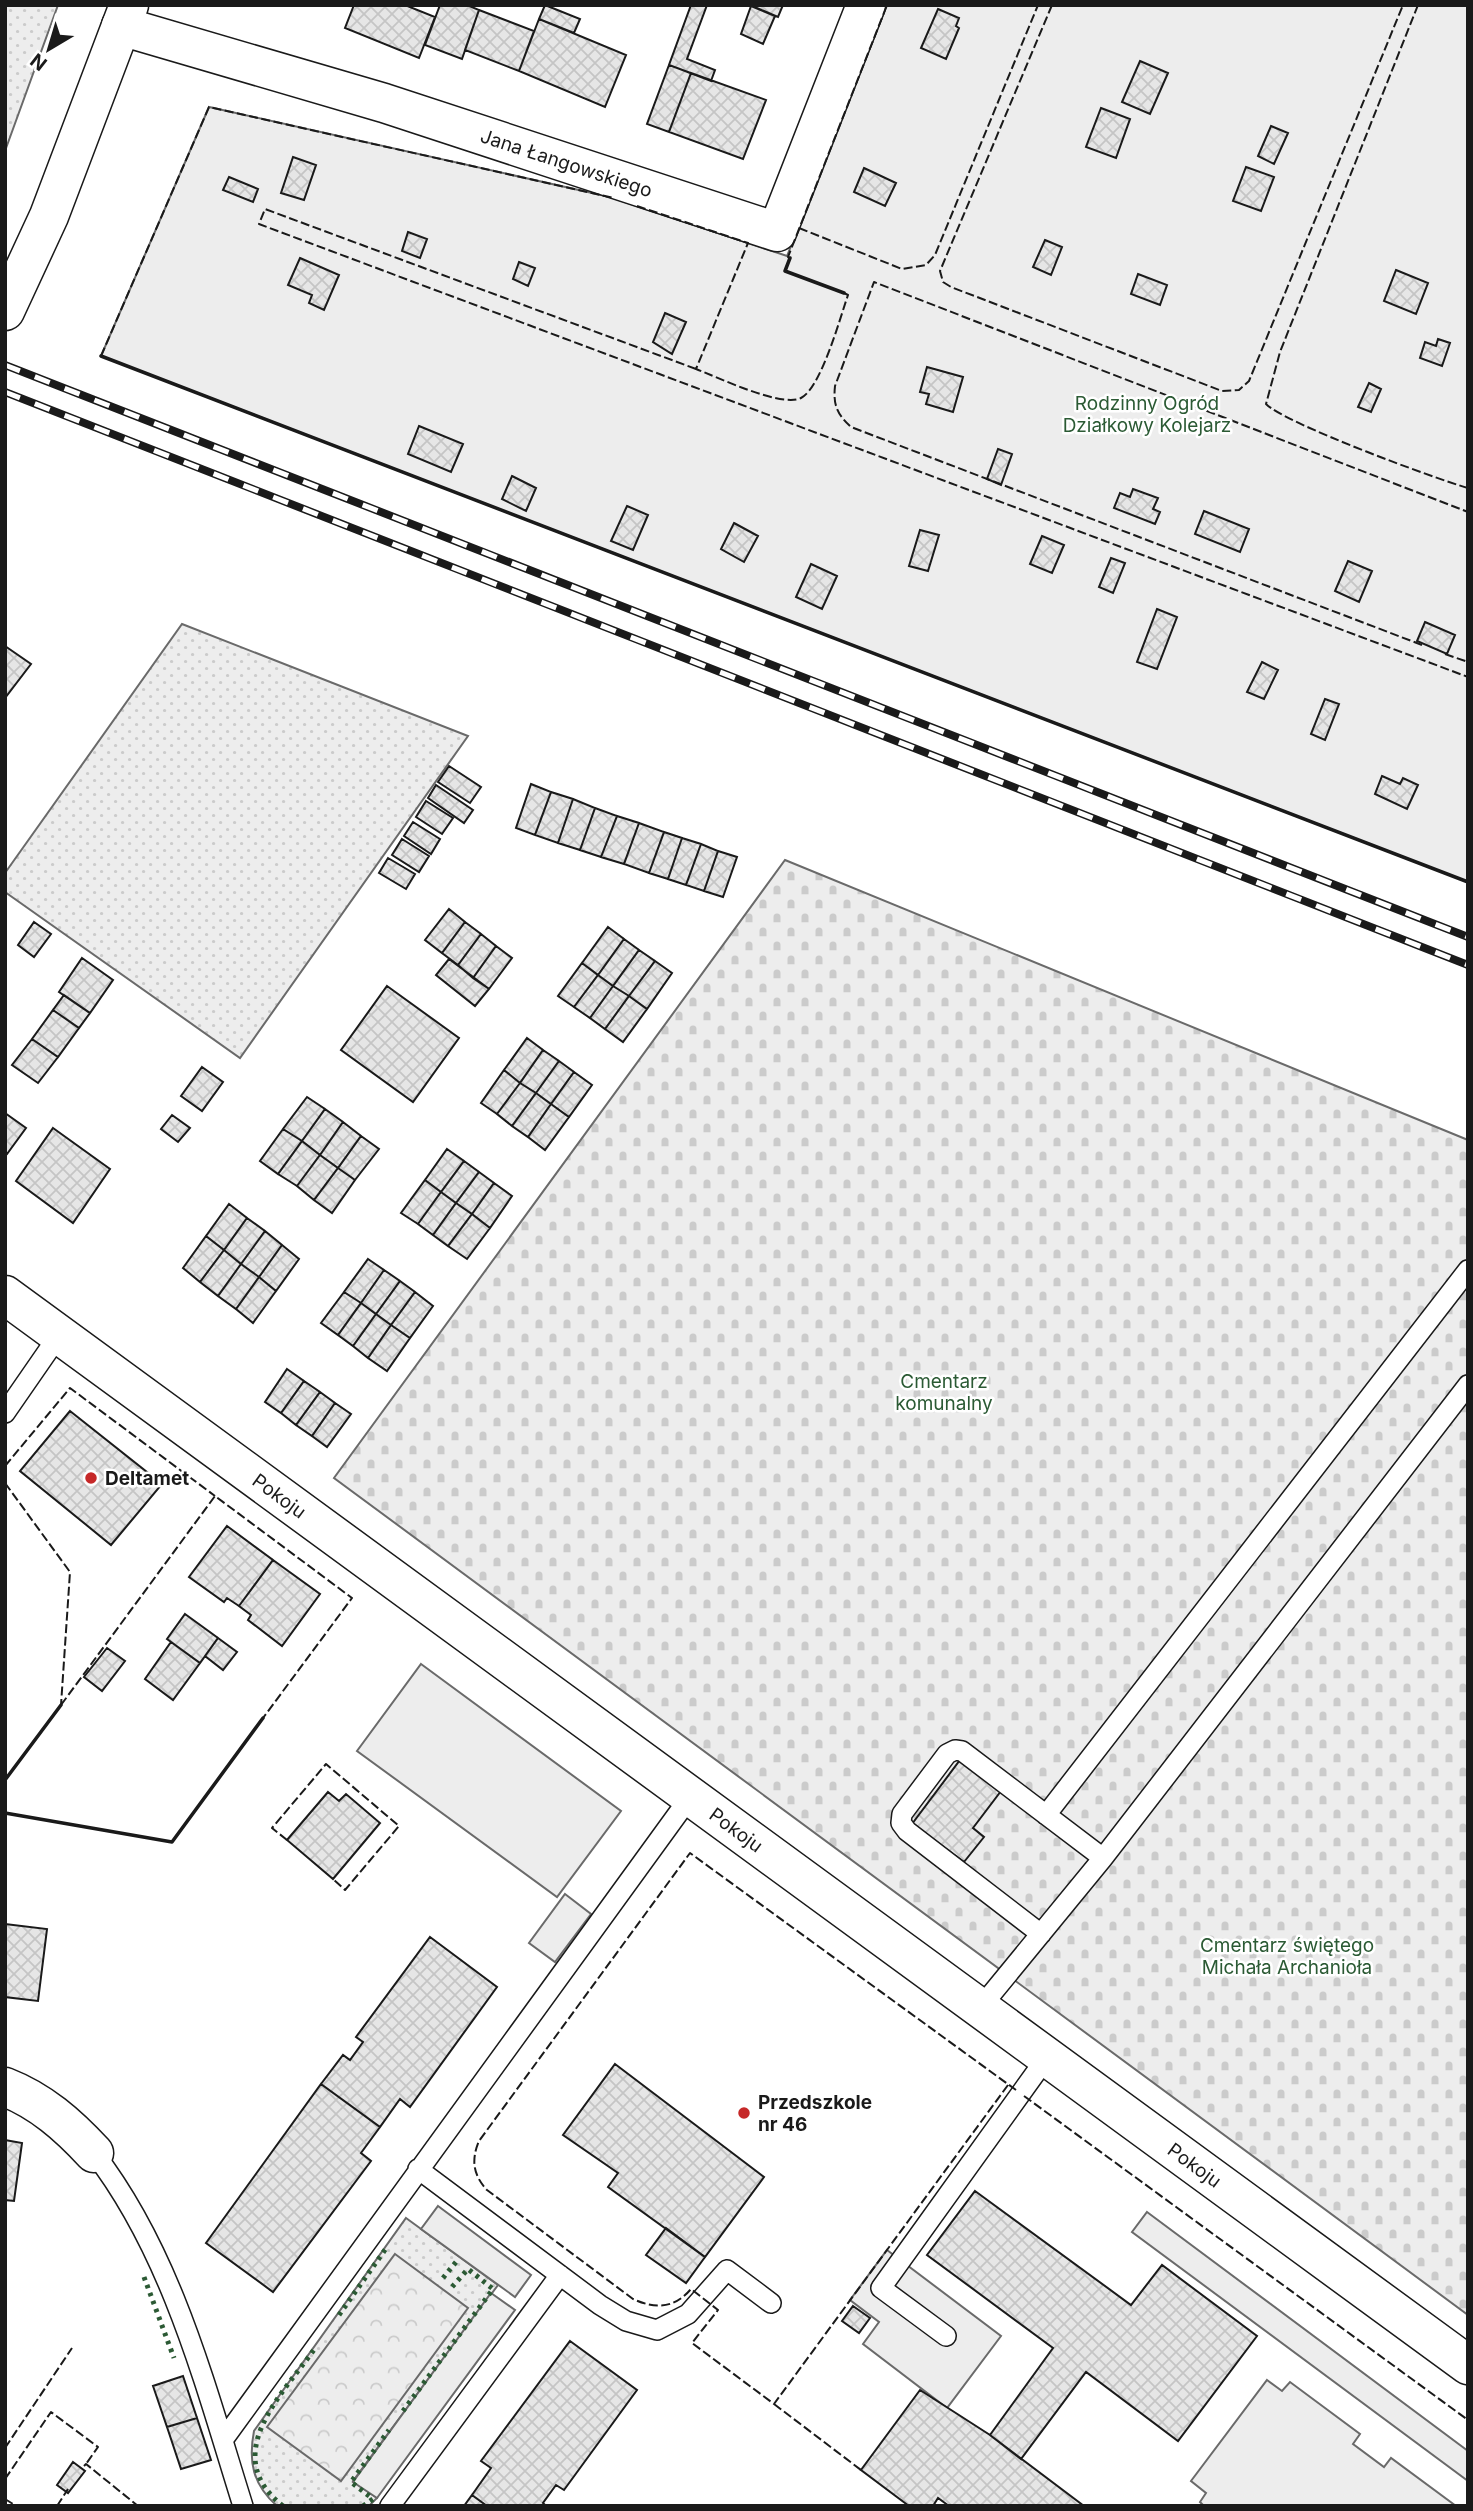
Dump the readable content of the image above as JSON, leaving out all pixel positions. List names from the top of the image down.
{
  "streets": {
    "street": ["Jana Łangowskiego", "Pokoju"]
  },
  "parks": ["Rodzinny Ogród Działkowy Kolejarz", "Cmentarz komunalny", "Cmentarz świętego Michała Archanioła"],
  "places": ["Deltamet", "Przedszkole nr 46"],
  "north": "bottom left"
}
